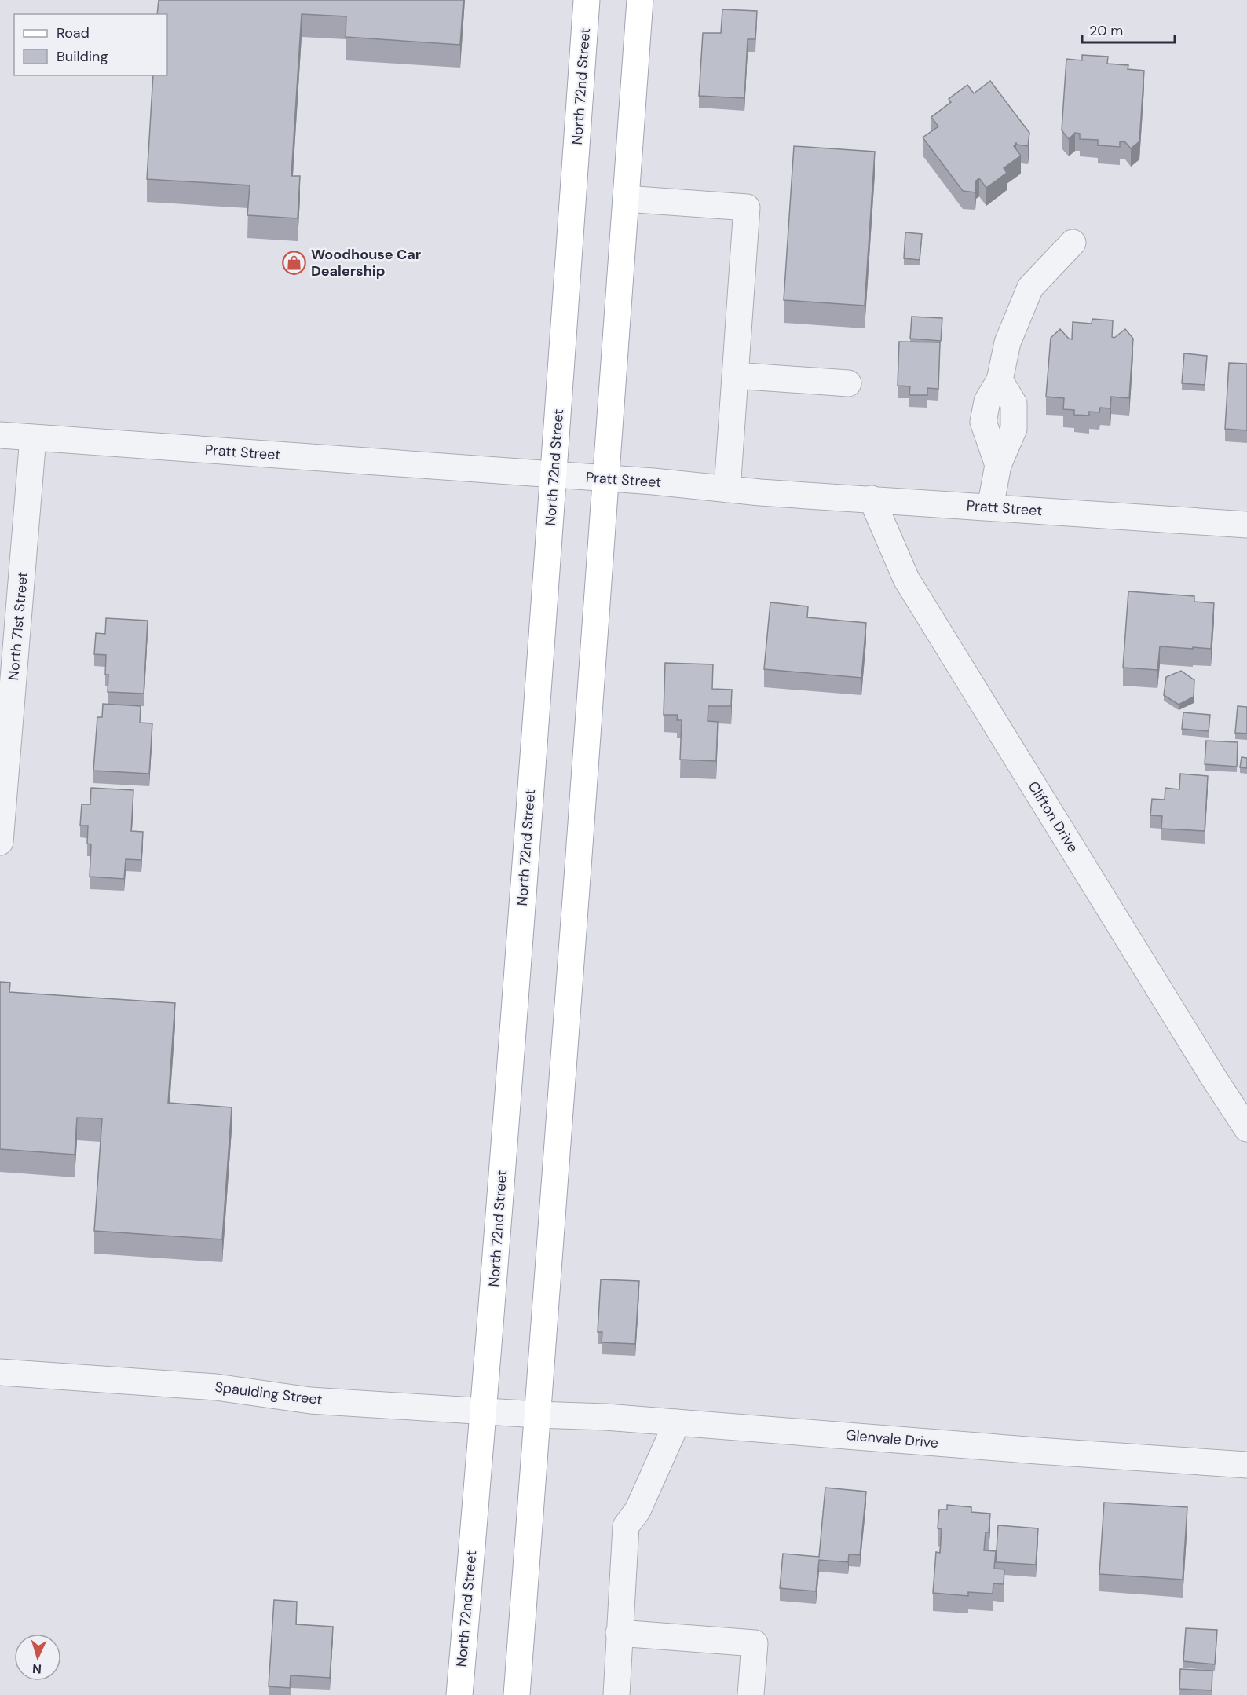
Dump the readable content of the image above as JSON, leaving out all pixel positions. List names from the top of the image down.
{
  "streets": {
    "main road": ["North 72nd Street"],
    "street": [
      "Pratt Street",
      "North 71st Street",
      "Clifton Drive",
      "Spaulding Street",
      "Glenvale Drive"
    ]
  },
  "crossings": [
    ["North 72nd Street", "Pratt Street"],
    ["North 72nd Street", "Spaulding Street"],
    ["Pratt Street", "North 71st Street"],
    ["Pratt Street", "Clifton Drive"],
    ["Spaulding Street", "Glenvale Drive"]
  ],
  "places": {
    "shop": ["Woodhouse Car Dealership"]
  },
  "legend": ["Road", "Building"],
  "scale_bar": "20 m",
  "north": "bottom"
}
